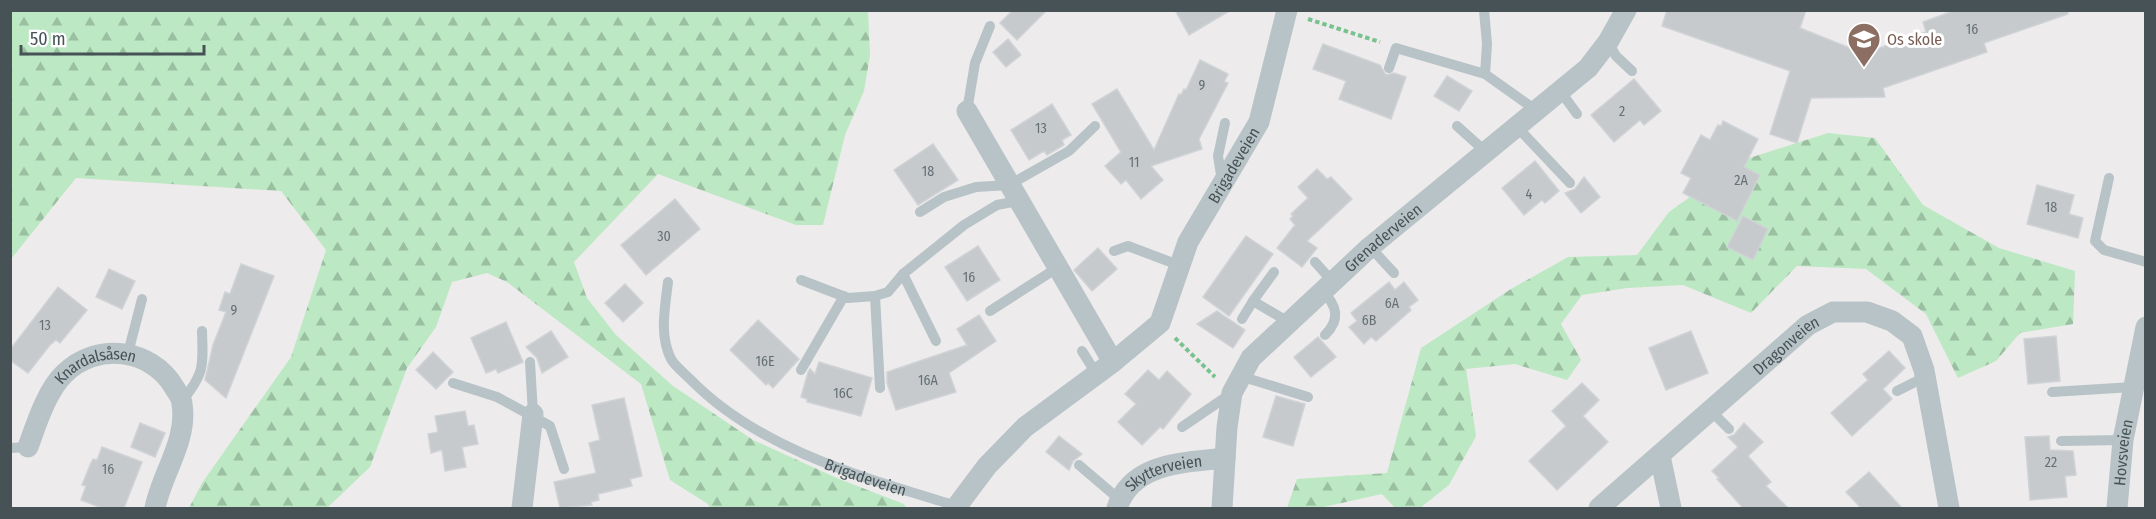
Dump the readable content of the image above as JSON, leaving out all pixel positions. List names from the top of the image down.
{
  "streets": {
    "street": [
      "Brigadeveien",
      "Grenaderveien",
      "Dragonveien",
      "Knardalsåsen",
      "Hovsveien",
      "Skytterveien"
    ]
  },
  "places": {
    "school or university": ["Os skole"]
  },
  "house_numbers": [
    "16",
    "9",
    "2",
    "13",
    "11",
    "18",
    "2A",
    "4",
    "18",
    "30",
    "16",
    "6A",
    "9",
    "6B",
    "13",
    "16E",
    "16A",
    "16C",
    "22",
    "16"
  ],
  "scale_bar": "50 m"
}
